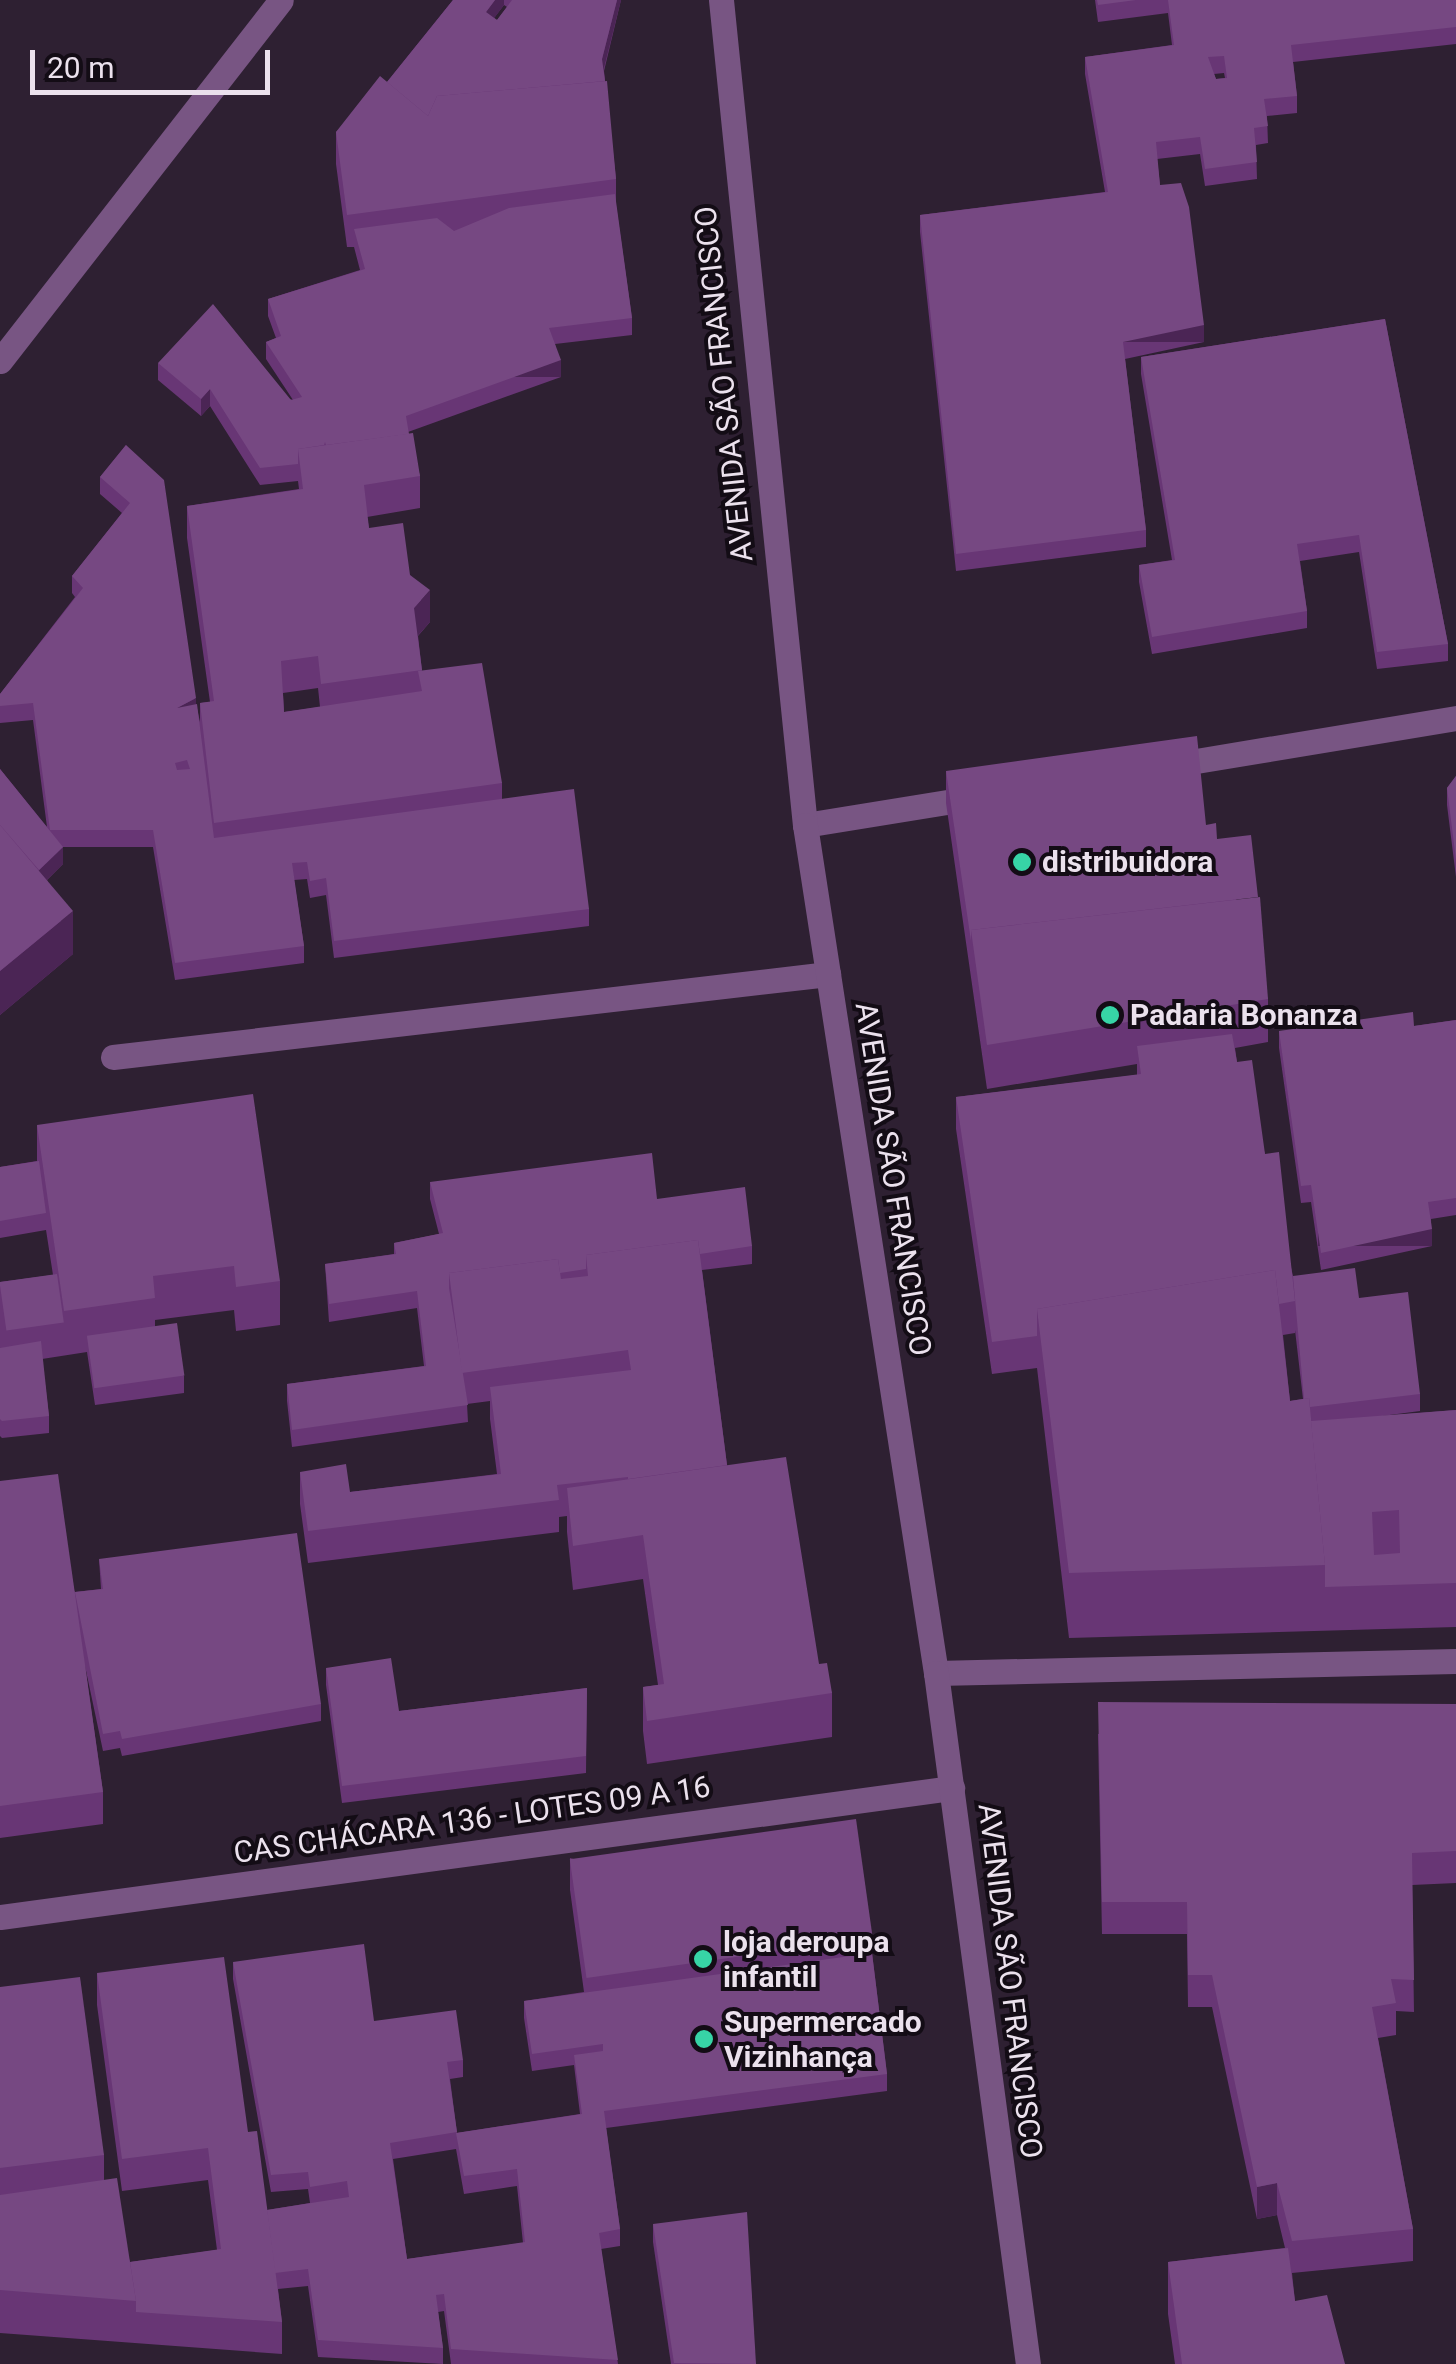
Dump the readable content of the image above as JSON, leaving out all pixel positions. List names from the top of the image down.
{
  "streets": {
    "street": ["AVENIDA SÃO FRANCISCO", "CAS CHÁCARA 136 - LOTES 09 A 16"]
  },
  "crossings": [
    ["AVENIDA SÃO FRANCISCO", "CAS CHÁCARA 136 - LOTES 09 A 16"]
  ],
  "places": [
    "distribuidora",
    "Padaria Bonanza",
    "loja deroupa infantil",
    "Supermercado Vizinhança"
  ],
  "scale_bar": "20 m"
}
